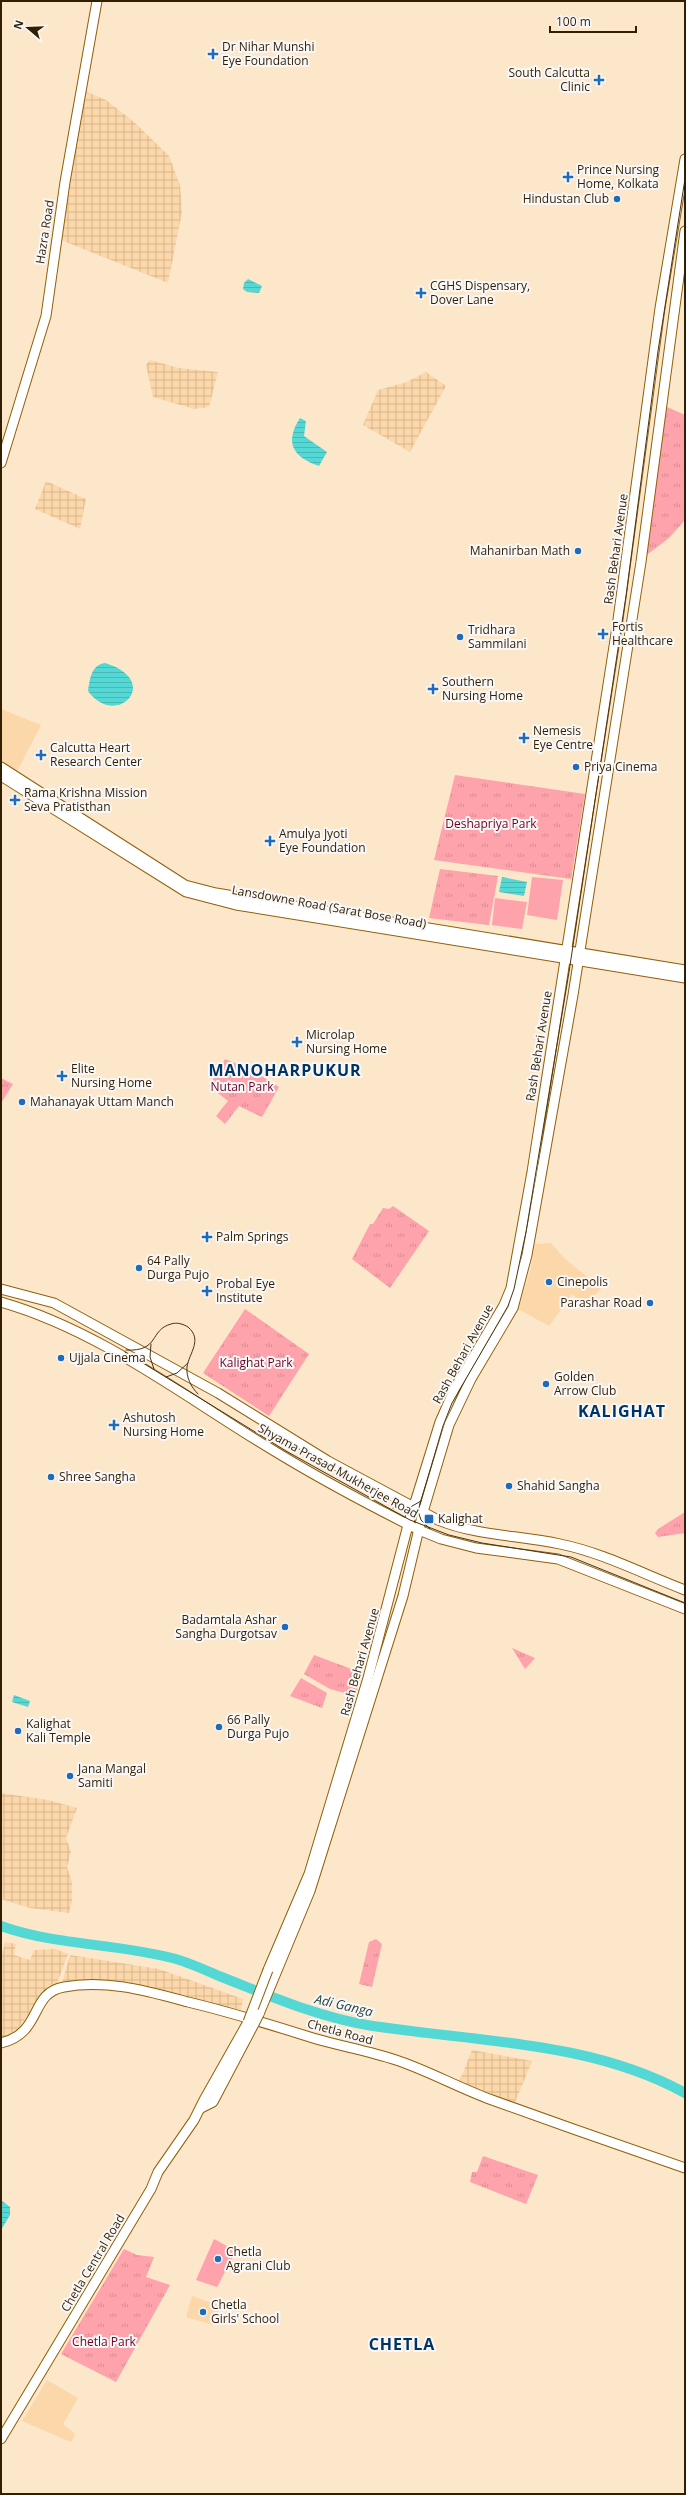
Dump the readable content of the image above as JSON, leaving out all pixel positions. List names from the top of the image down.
{
  "streets": {
    "main road": [
      "Hazra Road",
      "Rash Behari Avenue",
      "Lansdowne Road (Sarat Bose Road)",
      "Shyama Prasad Mukherjee Road",
      "Chetla Road",
      "Chetla Central Road"
    ]
  },
  "crossings": [
    ["Rash Behari Avenue", "Lansdowne Road (Sarat Bose Road)"],
    ["Rash Behari Avenue", "Shyama Prasad Mukherjee Road"],
    ["Rash Behari Avenue", "Chetla Central Road"]
  ],
  "districts": ["MANOHARPUKUR", "KALIGHAT", "CHETLA"],
  "water": ["Adi Ganga"],
  "parks": [
    "Deshapriya Park",
    "Nutan Park",
    "Kalighat Park",
    "Chetla Park"
  ],
  "places": {
    "health": [
      "Dr Nihar Munshi Eye Foundation",
      "South Calcutta Clinic",
      "Prince Nursing Home, Kolkata",
      "CGHS Dispensary, Dover Lane",
      "Fortis Healthcare",
      "Southern Nursing Home",
      "Nemesis Eye Centre",
      "Calcutta Heart Research Center",
      "Rama Krishna Mission Seva Pratisthan",
      "Amulya Jyoti Eye Foundation",
      "Microlap Nursing Home",
      "Elite Nursing Home",
      "Palm Springs",
      "Probal Eye Institute",
      "Ashutosh Nursing Home"
    ],
    "other": [
      "Hindustan Club",
      "Mahanirban Math",
      "Tridhara Sammilani",
      "Priya Cinema",
      "Mahanayak Uttam Manch",
      "64 Pally Durga Pujo",
      "Cinepolis",
      "Parashar Road",
      "Ujjala Cinema",
      "Golden Arrow Club",
      "Shree Sangha",
      "Shahid Sangha",
      "Badamtala Ashar Sangha Durgotsav",
      "66 Pally Durga Pujo",
      "Kalighat Kali Temple",
      "Jana Mangal Samiti",
      "Chetla Agrani Club",
      "Chetla Girls' School"
    ],
    "transit": ["Kalighat"]
  },
  "scale_bar": "100 m",
  "north": "left"
}
